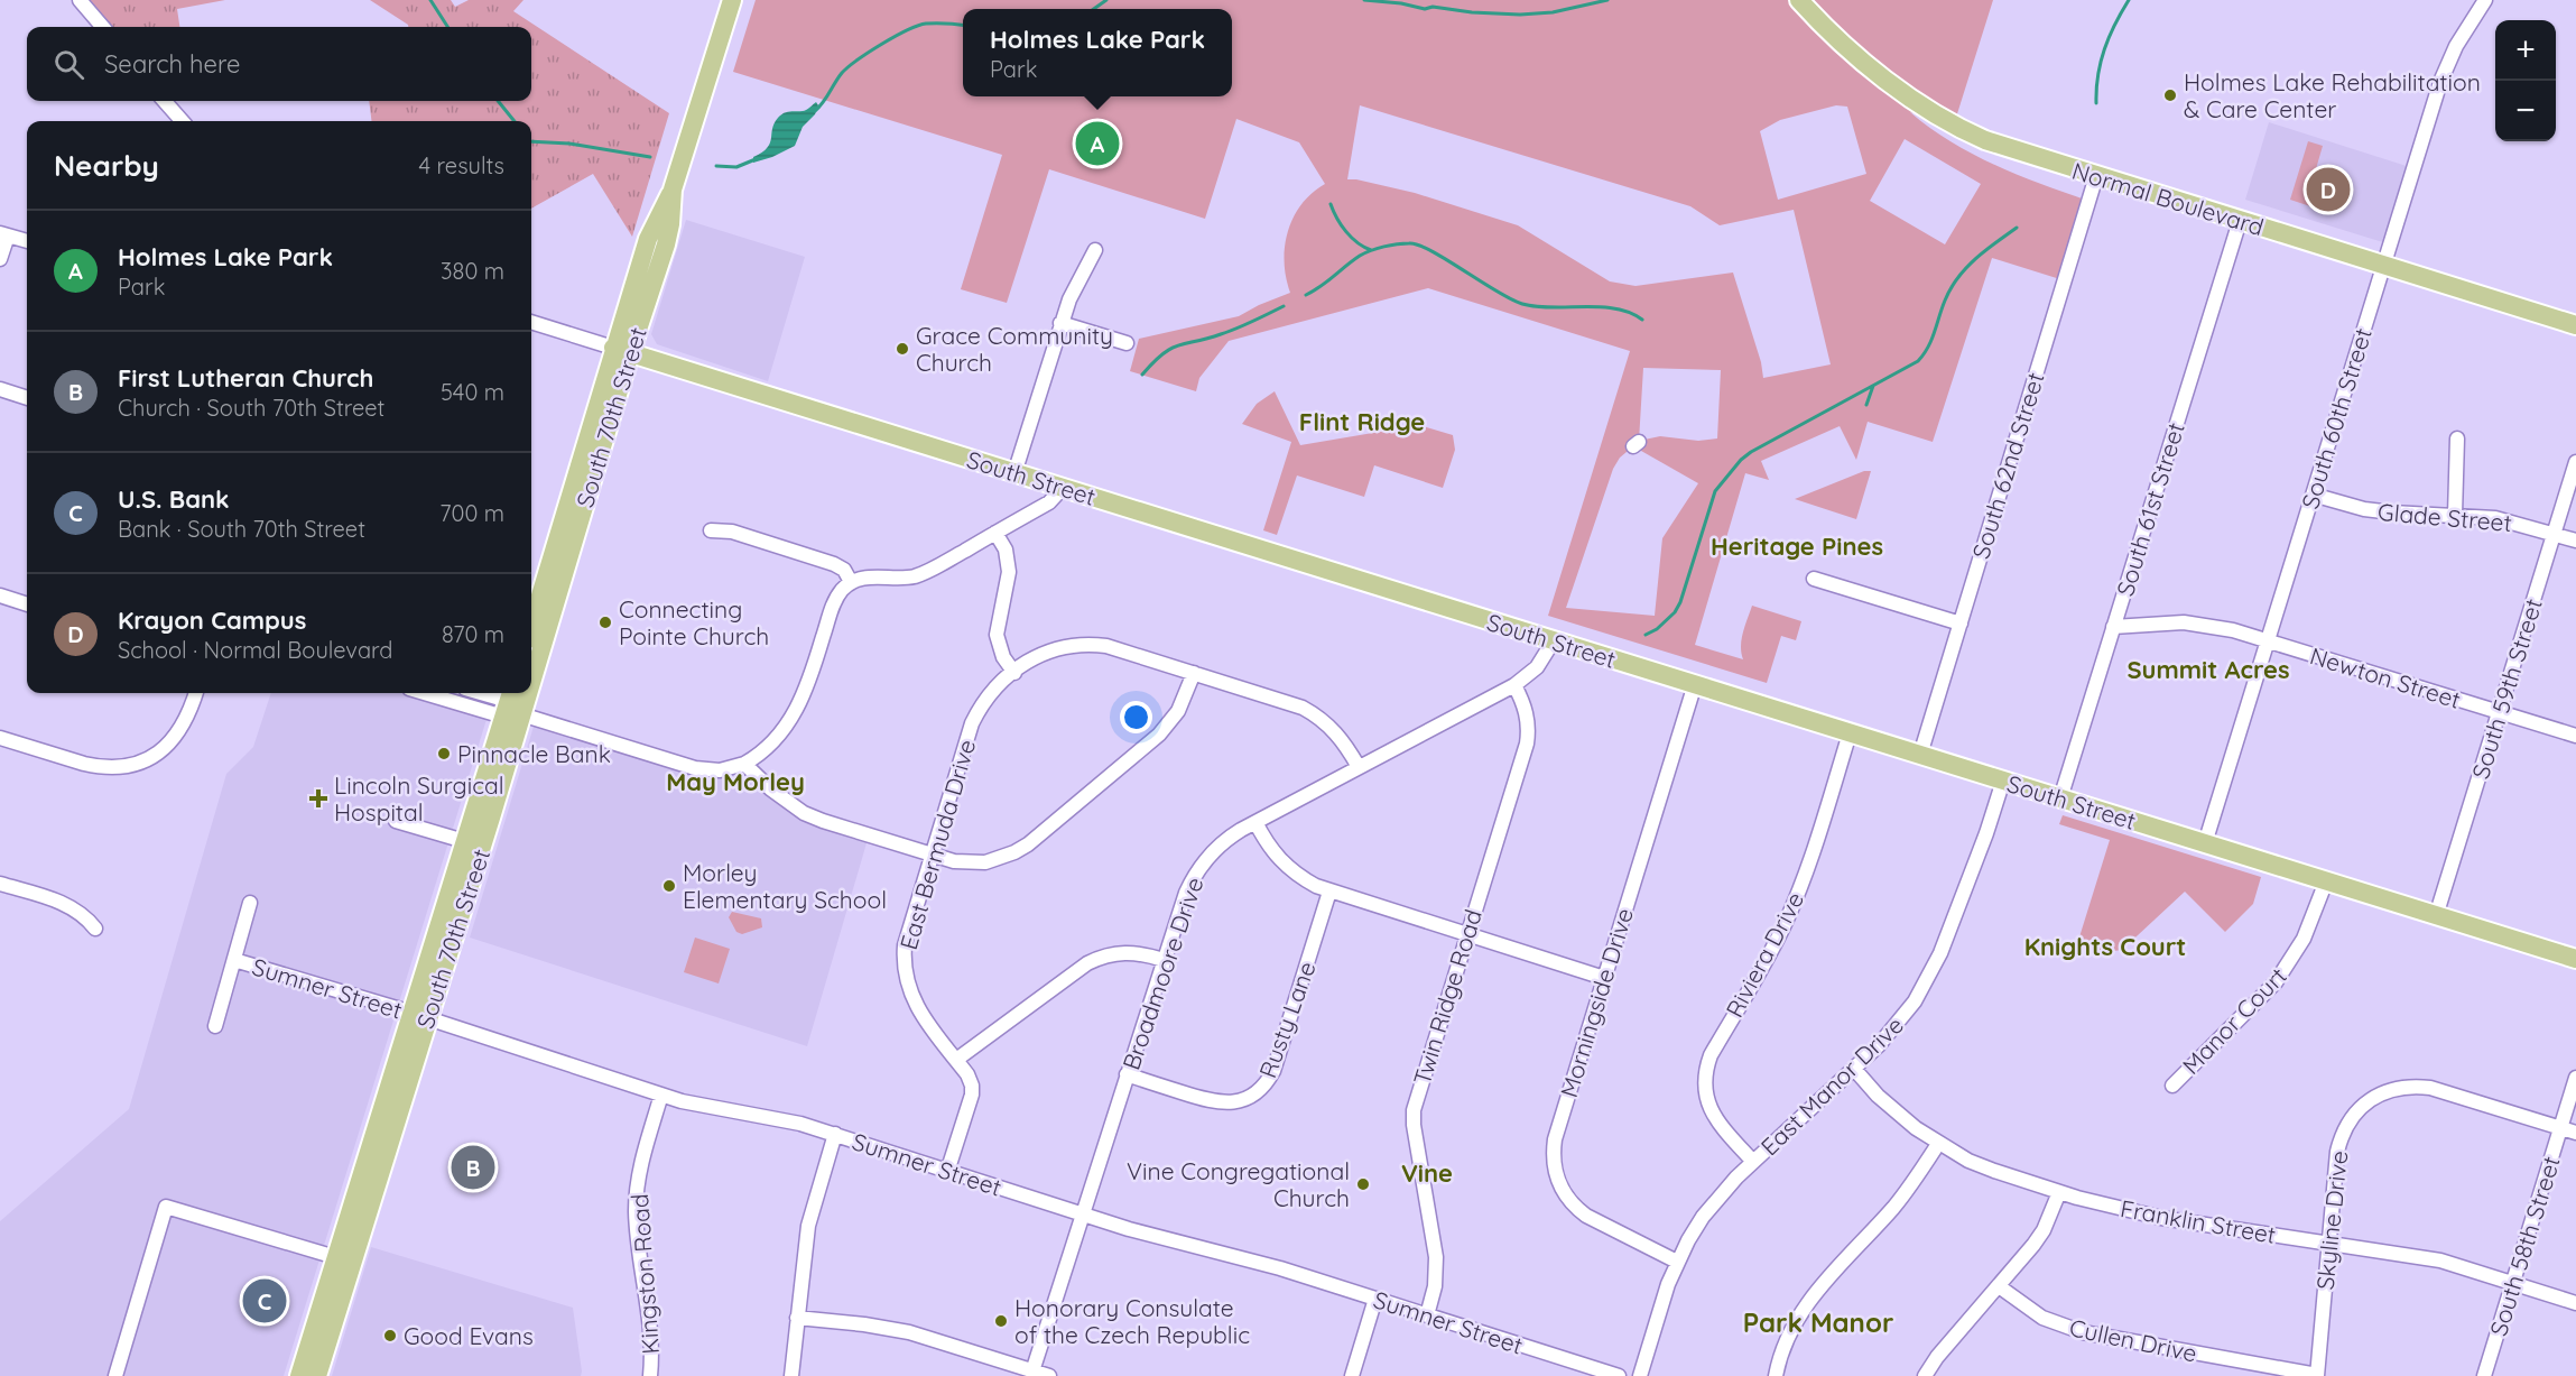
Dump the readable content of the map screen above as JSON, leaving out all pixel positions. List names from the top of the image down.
{
  "streets": {
    "main road": ["Normal Boulevard", "South 70th Street", "South Street"],
    "street": [
      "South 60th Street",
      "South 62nd Street",
      "South 61st Street",
      "Glade Street",
      "Newton Street",
      "South 59th Street",
      "East Bermuda Drive",
      "Riviera Drive",
      "Broadmoore Drive",
      "Sumner Street",
      "Twin Ridge Road",
      "Morningside Drive",
      "Rusty Lane",
      "Manor Court",
      "East Manor Drive",
      "Skyline Drive",
      "Franklin Street",
      "South 58th Street",
      "Kingston Road",
      "Cullen Drive"
    ]
  },
  "crossings": [
    ["Normal Boulevard", "South 60th Street"],
    ["Normal Boulevard", "South 62nd Street"],
    ["Normal Boulevard", "South 61st Street"],
    ["South 70th Street", "South Street"],
    ["South 70th Street", "Sumner Street"],
    ["South 60th Street", "South Street"],
    ["South 60th Street", "Glade Street"],
    ["South 60th Street", "Newton Street"],
    ["South 62nd Street", "South Street"],
    ["South Street", "South 61st Street"],
    ["South Street", "South 59th Street"],
    ["South Street", "Riviera Drive"],
    ["South Street", "Broadmoore Drive"],
    ["South Street", "Morningside Drive"],
    ["South Street", "Manor Court"],
    ["South Street", "East Manor Drive"],
    ["South 61st Street", "Newton Street"],
    ["Glade Street", "South 59th Street"],
    ["Newton Street", "South 59th Street"],
    ["East Bermuda Drive", "Broadmoore Drive"],
    ["East Bermuda Drive", "Sumner Street"],
    ["Riviera Drive", "East Manor Drive"],
    ["Broadmoore Drive", "Sumner Street"],
    ["Broadmoore Drive", "Twin Ridge Road"],
    ["Broadmoore Drive", "Rusty Lane"],
    ["Sumner Street", "Twin Ridge Road"],
    ["Sumner Street", "Kingston Road"],
    ["Morningside Drive", "East Manor Drive"],
    ["East Manor Drive", "Franklin Street"],
    ["Skyline Drive", "Franklin Street"],
    ["Skyline Drive", "South 58th Street"],
    ["Skyline Drive", "Cullen Drive"],
    ["Franklin Street", "South 58th Street"]
  ],
  "districts": [
    "Flint Ridge",
    "Heritage Pines",
    "Summit Acres",
    "May Morley",
    "Knights Court",
    "Vine",
    "Park Manor"
  ],
  "places": {
    "other": [
      "Holmes Lake Rehabilitation & Care Center",
      "Grace Community Church",
      "Connecting Pointe Church",
      "Pinnacle Bank",
      "Morley Elementary School",
      "Vine Congregational Church",
      "Honorary Consulate of the Czech Republic",
      "Good Evans"
    ],
    "health": ["Lincoln Surgical Hospital"]
  },
  "page": {
    "popup": ["Holmes Lake Park", "Park"],
    "map_buttons": ["+", "−"],
    "search": "Search here",
    "pins": [
      "A",
      "D",
      "B",
      "C"
    ],
    "heading": ["Nearby", "4 results"],
    "list": [
      {
        "mark": "A",
        "name": "Holmes Lake Park",
        "note": "Park",
        "value": "380 m"
      },
      {
        "mark": "B",
        "name": "First Lutheran Church",
        "note": "Church · South 70th Street",
        "value": "540 m"
      },
      {
        "mark": "C",
        "name": "U.S. Bank",
        "note": "Bank · South 70th Street",
        "value": "700 m"
      },
      {
        "mark": "D",
        "name": "Krayon Campus",
        "note": "School · Normal Boulevard",
        "value": "870 m"
      }
    ]
  }
}
